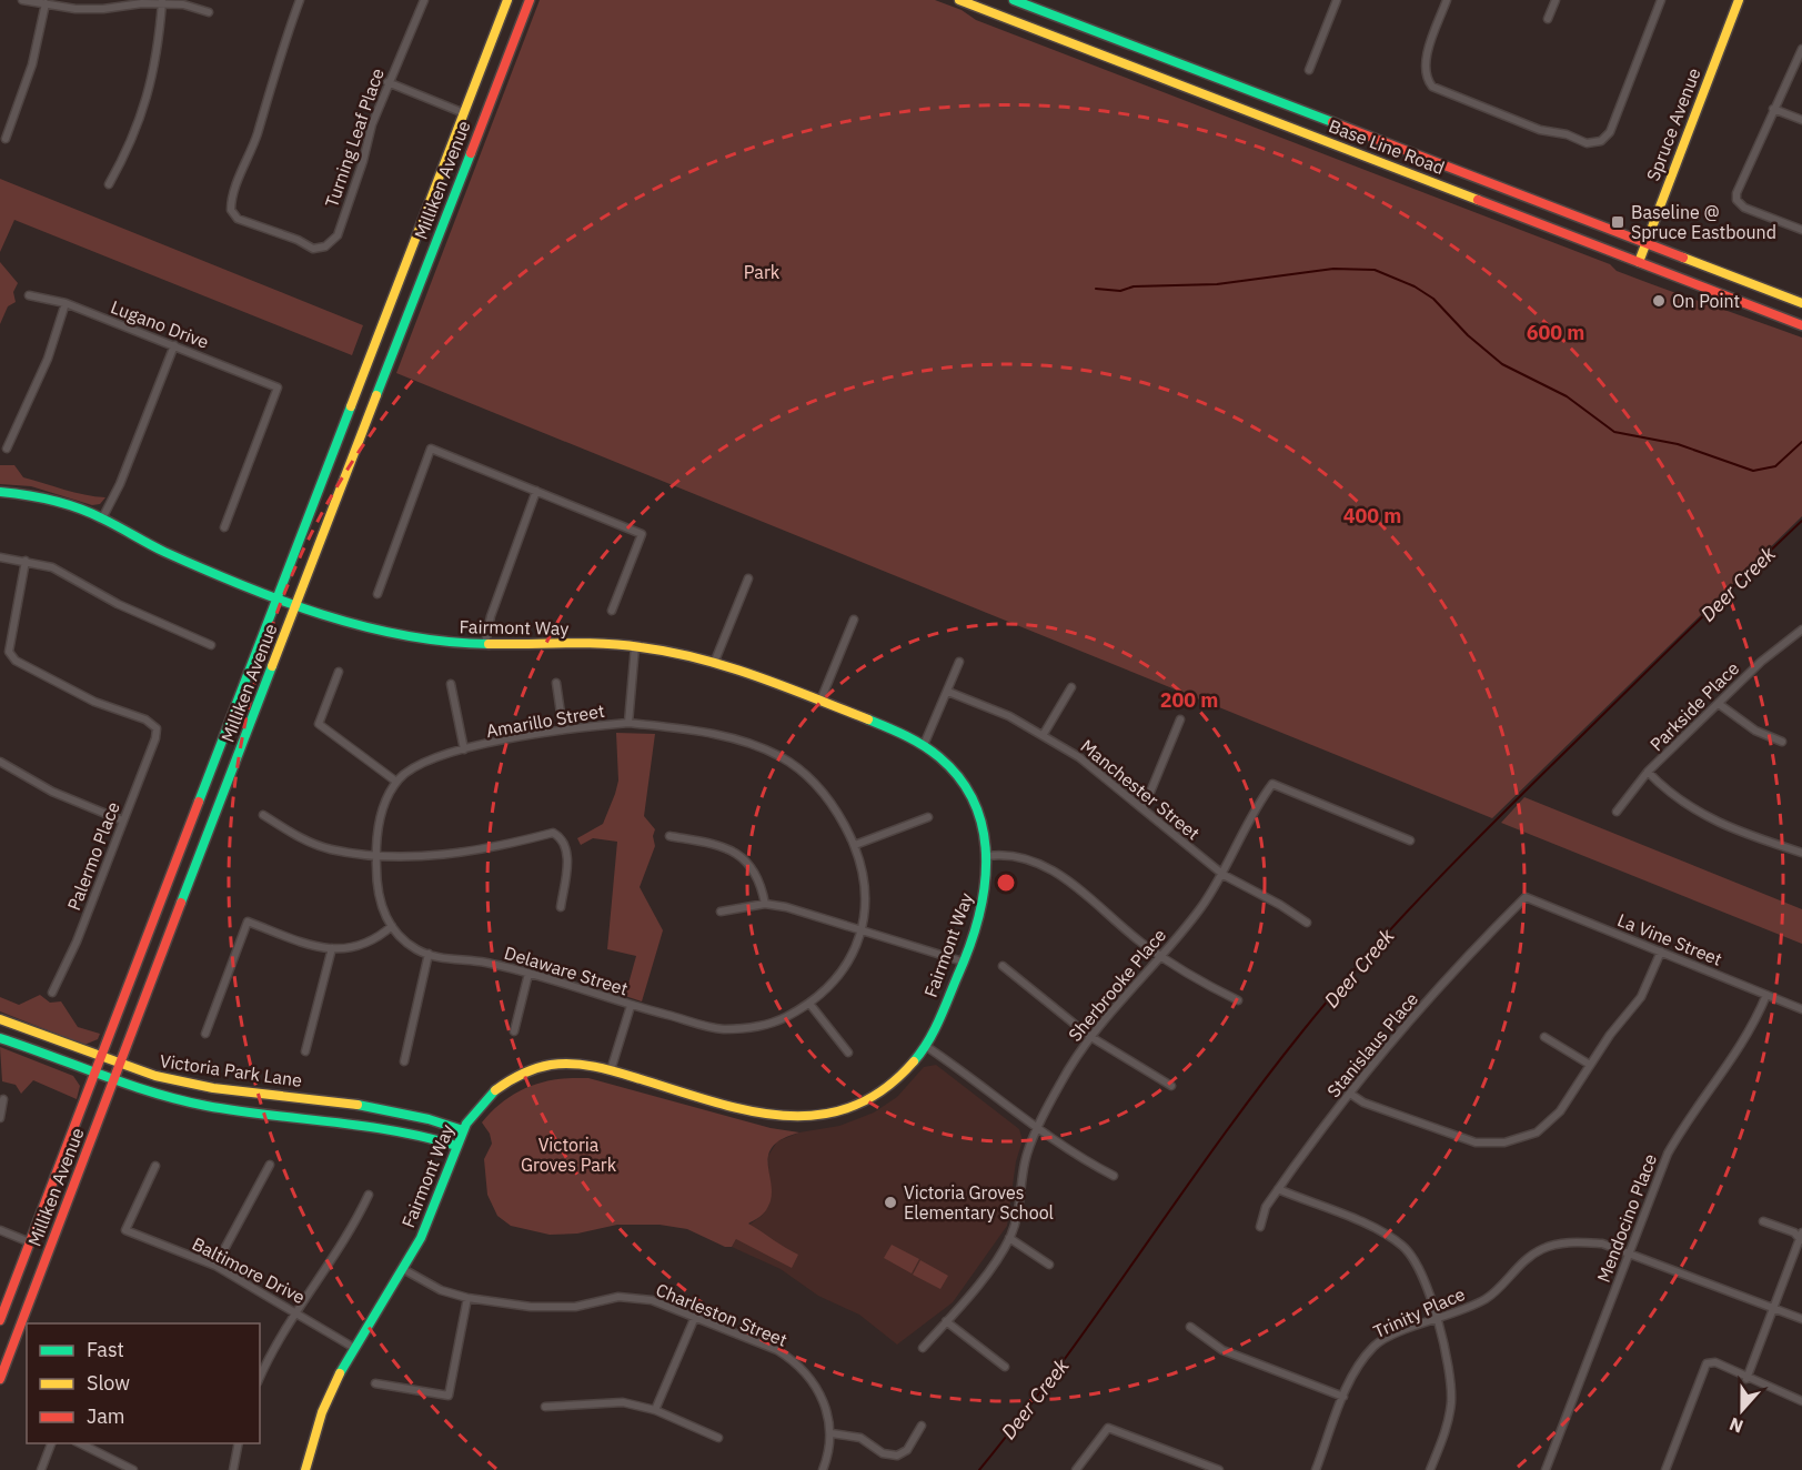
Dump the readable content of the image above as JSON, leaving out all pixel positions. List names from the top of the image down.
{
  "streets": {
    "main road": [
      "Spruce Avenue",
      "Base Line Road",
      "Milliken Avenue",
      "Fairmont Way",
      "Victoria Park Lane"
    ],
    "street": [
      "Turning Leaf Place",
      "Lugano Drive",
      "Parkside Place",
      "Amarillo Street",
      "Manchester Street",
      "Palermo Place",
      "La Vine Street",
      "Delaware Street",
      "Sherbrooke Place",
      "Stanislaus Place",
      "Mendocino Place",
      "Baltimore Drive",
      "Trinity Place",
      "Charleston Street"
    ]
  },
  "crossings": [
    ["Spruce Avenue", "Base Line Road"],
    ["Milliken Avenue", "Fairmont Way"],
    ["Milliken Avenue", "Victoria Park Lane"],
    ["Fairmont Way", "Victoria Park Lane"],
    ["Fairmont Way", "Baltimore Drive"],
    ["Fairmont Way", "Charleston Street"],
    ["Amarillo Street", "Delaware Street"],
    ["Manchester Street", "Sherbrooke Place"],
    ["La Vine Street", "Stanislaus Place"],
    ["La Vine Street", "Mendocino Place"],
    ["Mendocino Place", "Trinity Place"]
  ],
  "water": ["Deer Creek"],
  "parks": ["Park", "Victoria Groves Park"],
  "places": {
    "transit": ["Baseline @ Spruce Eastbound"],
    "other": ["On Point", "Victoria Groves Elementary School"]
  },
  "legend": ["Fast", "Slow", "Jam"],
  "north": "bottom",
  "rings": ["600 m", "400 m", "200 m"]
}
